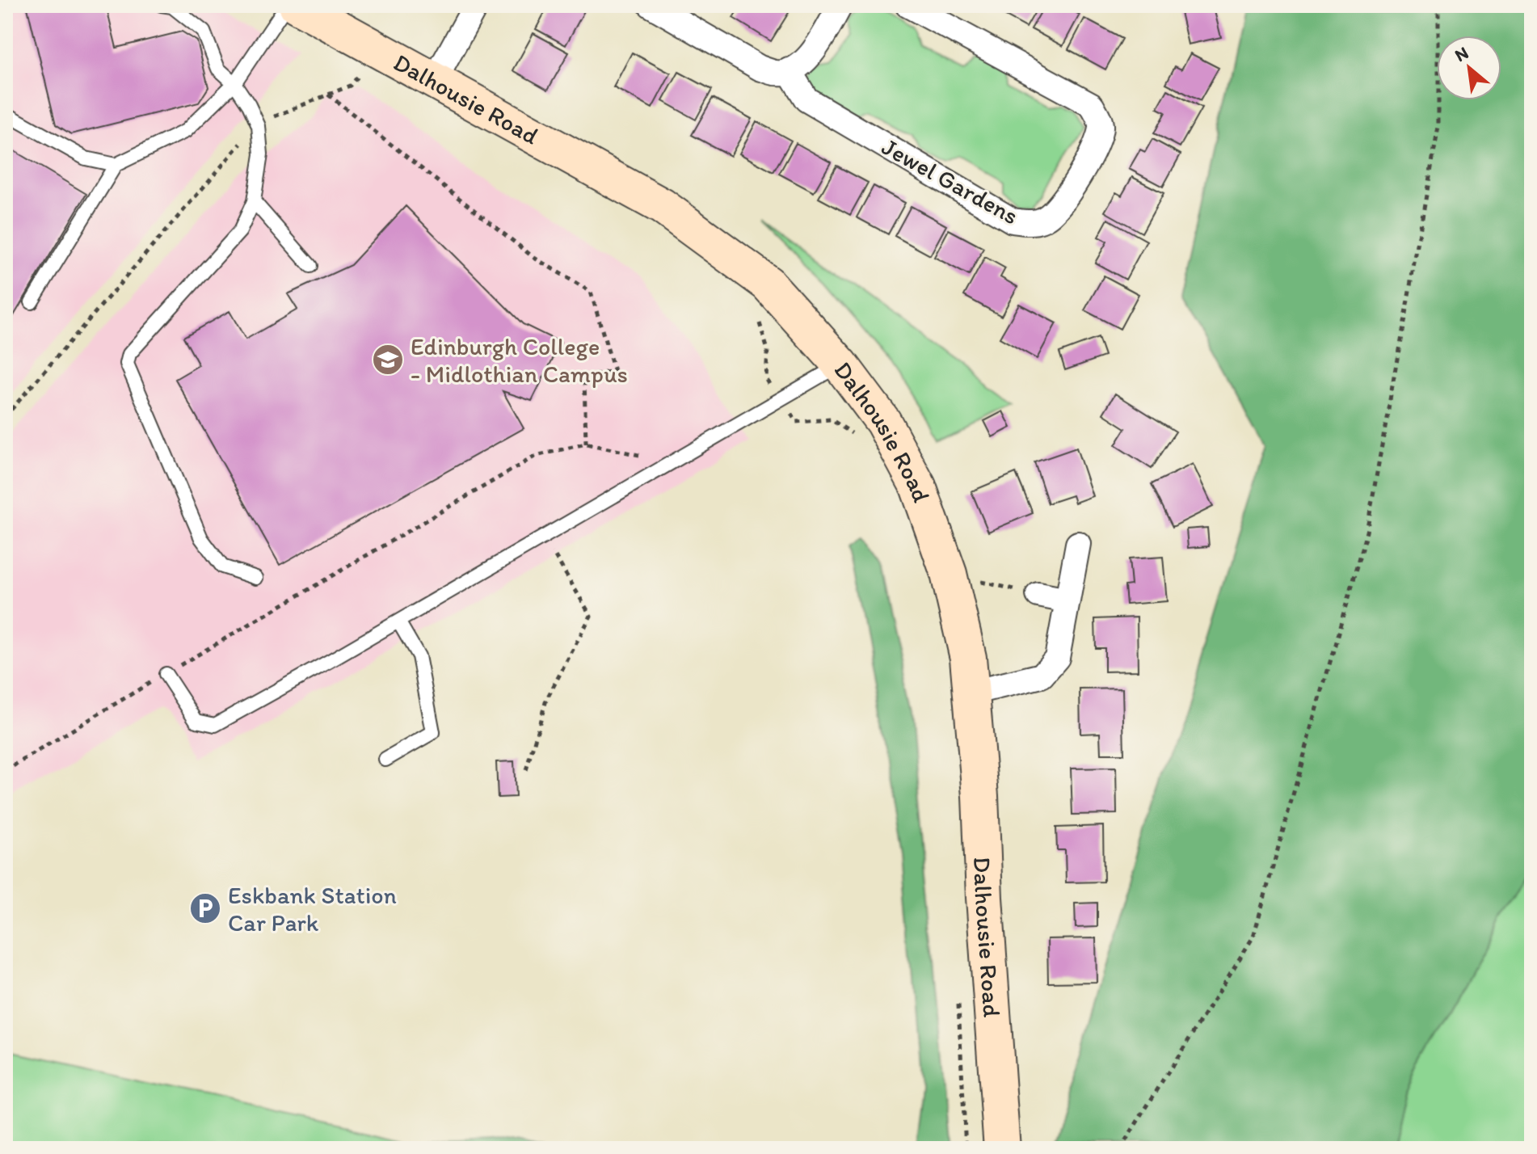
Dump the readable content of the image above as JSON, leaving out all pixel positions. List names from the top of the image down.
{
  "streets": {
    "main road": ["Dalhousie Road"],
    "street": ["Jewel Gardens"]
  },
  "places": {
    "school or university": ["Edinburgh College - Midlothian Campus"],
    "parking": ["Eskbank Station Car Park"]
  },
  "north": "top left"
}
